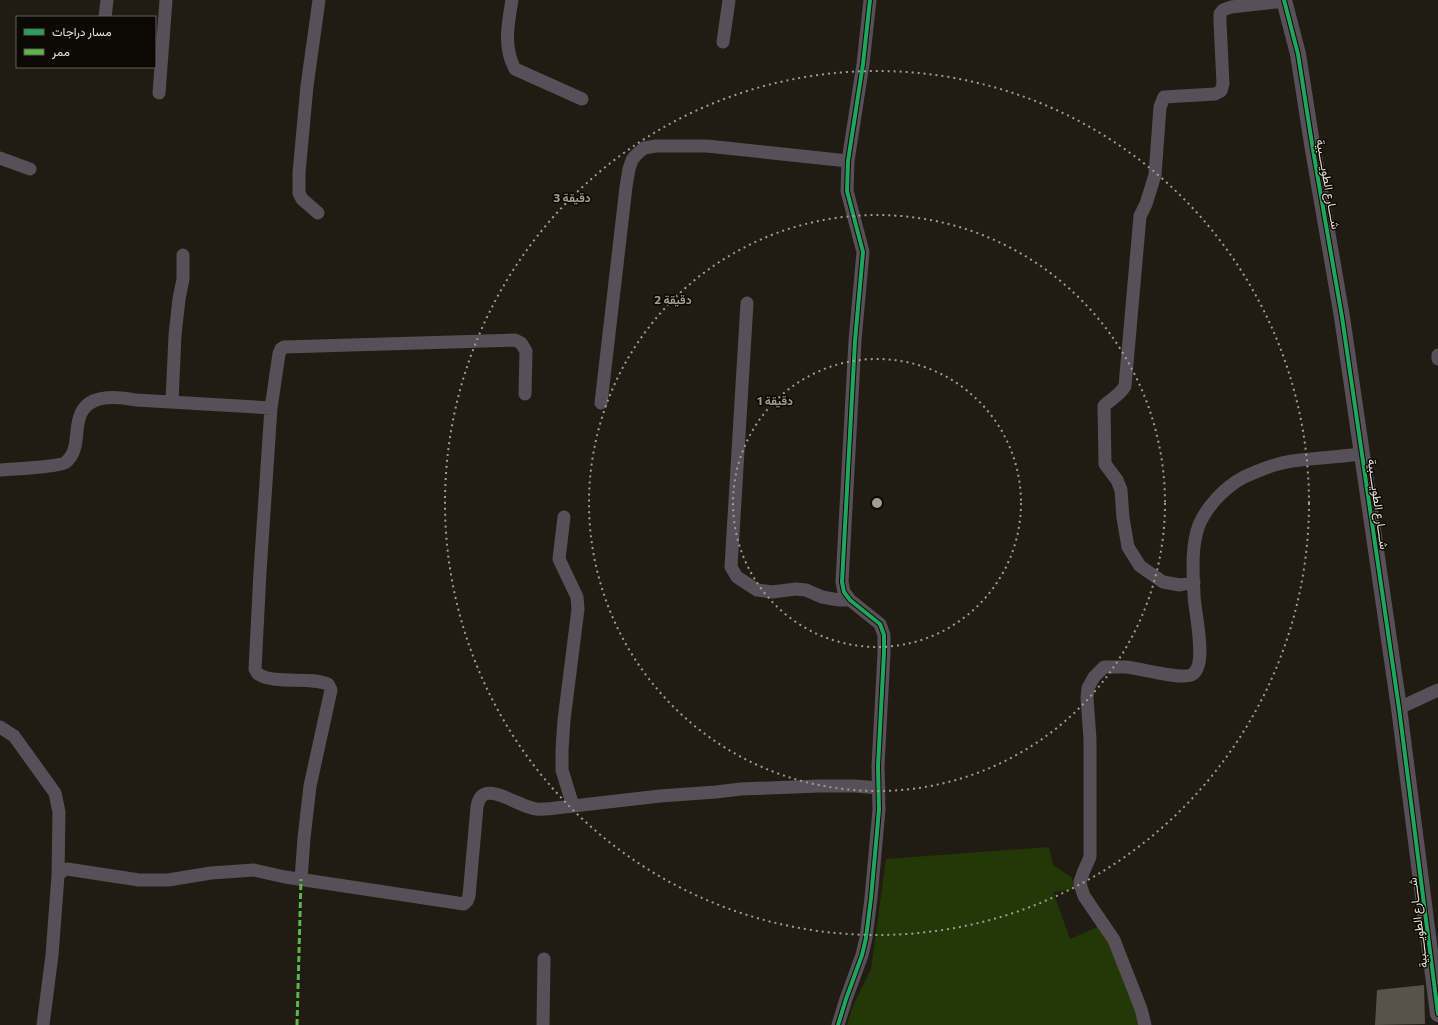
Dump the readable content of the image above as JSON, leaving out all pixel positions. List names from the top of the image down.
{
  "streets": {
    "street": ["شــــارع الطويــــبية"]
  },
  "legend": ["مسار دراجات", "ممر"],
  "rings": ["3 دقيقة", "2 دقيقة", "1 دقيقة"]
}
